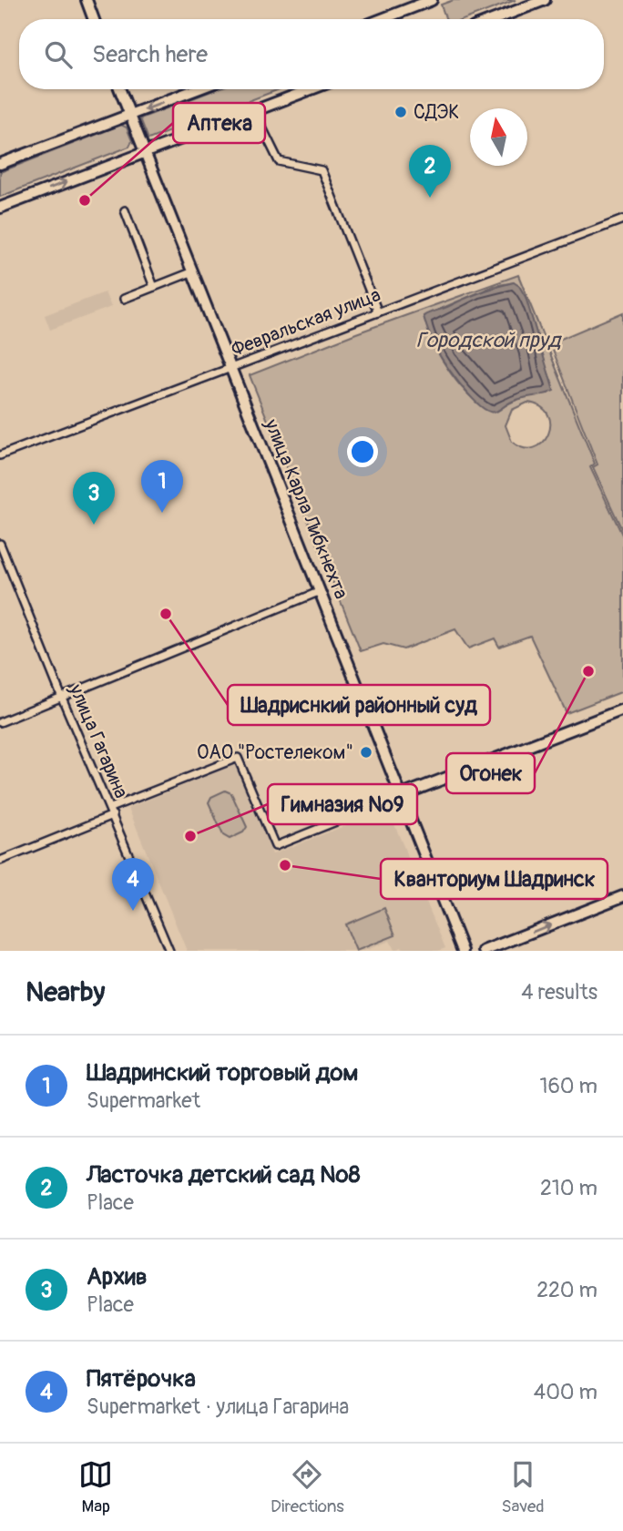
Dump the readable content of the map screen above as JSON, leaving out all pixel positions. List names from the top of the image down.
{
  "streets": {
    "street": ["Февральская улица", "улица Карла Либкнехта", "улица Гагарина"]
  },
  "crossings": [
    ["Февральская улица", "улица Карла Либкнехта"]
  ],
  "water": ["Городской пруд"],
  "places": [
    "СДЭК",
    "Аптека",
    "Шадриснкий районный суд",
    "Огонек",
    "ОАО \"Ростелеком\"",
    "Гимназия №9",
    "Кванториум Шадринск"
  ],
  "north": "top",
  "page": {
    "search": "Search here",
    "pins": [
      "2",
      "1",
      "3",
      "4"
    ],
    "heading": ["Nearby", "4 results"],
    "list": [
      {
        "mark": "1",
        "name": "Шадринский торговый дом",
        "note": "Supermarket",
        "value": "160 m"
      },
      {
        "mark": "2",
        "name": "Ласточка детский сад №8",
        "note": "Place",
        "value": "210 m"
      },
      {
        "mark": "3",
        "name": "Архив",
        "note": "Place",
        "value": "220 m"
      },
      {
        "mark": "4",
        "name": "Пятёрочка",
        "note": "Supermarket · улица Гагарина",
        "value": "400 m"
      }
    ],
    "nav": ["Map", "Directions", "Saved"]
  }
}
